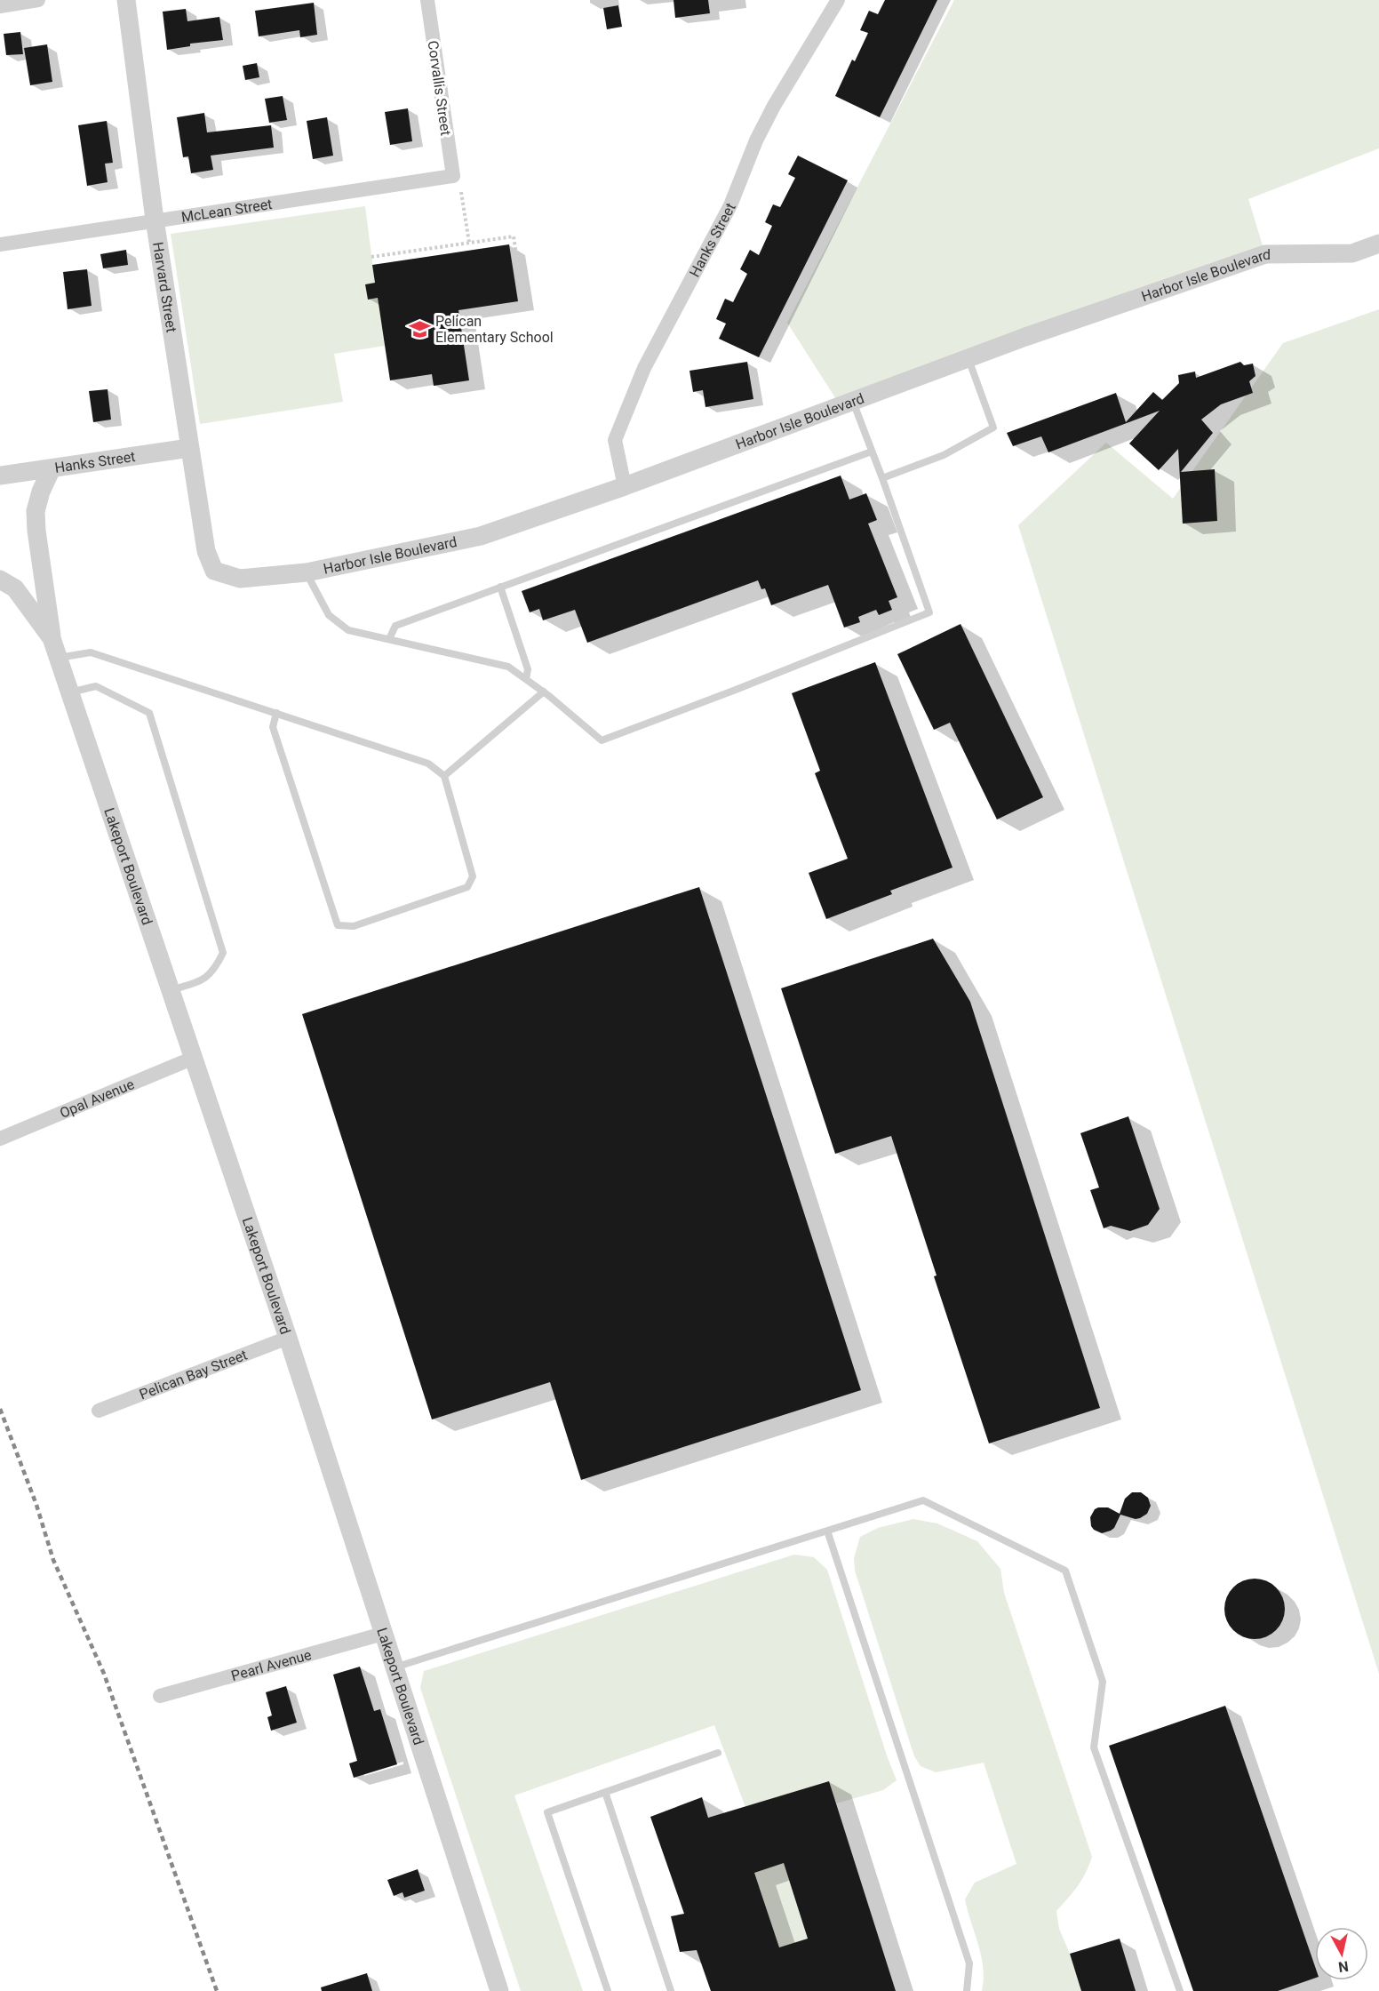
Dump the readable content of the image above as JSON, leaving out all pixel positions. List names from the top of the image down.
{
  "streets": {
    "street": [
      "Corvallis Street",
      "McLean Street",
      "Hanks Street",
      "Harbor Isle Boulevard",
      "Harvard Street",
      "Lakeport Boulevard",
      "Opal Avenue",
      "Pelican Bay Street",
      "Pearl Avenue"
    ]
  },
  "crossings": [
    ["Corvallis Street", "McLean Street"],
    ["McLean Street", "Harvard Street"],
    ["Hanks Street", "Harbor Isle Boulevard"],
    ["Hanks Street", "Harvard Street"],
    ["Harbor Isle Boulevard", "Harvard Street"],
    ["Lakeport Boulevard", "Opal Avenue"],
    ["Lakeport Boulevard", "Pelican Bay Street"],
    ["Lakeport Boulevard", "Pearl Avenue"]
  ],
  "places": {
    "school or university": ["Pelican Elementary School"]
  },
  "north": "bottom"
}
